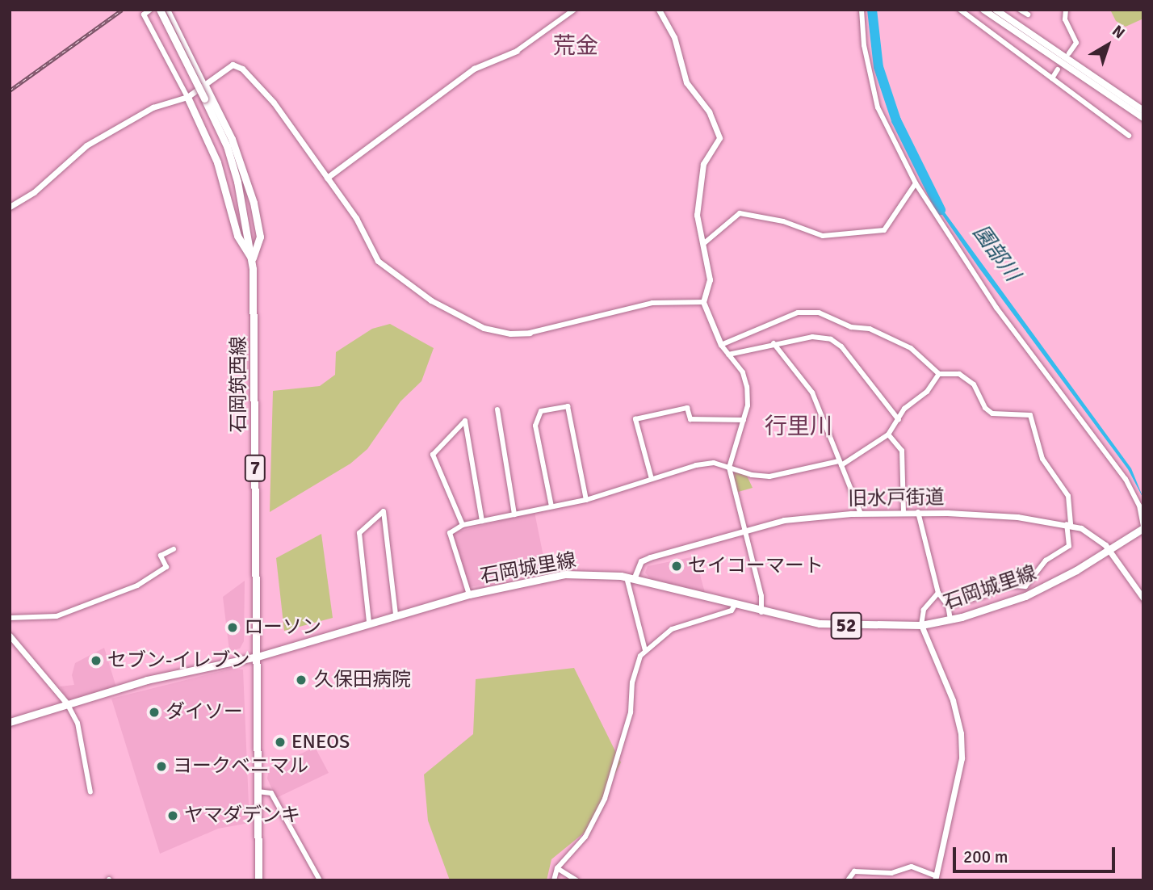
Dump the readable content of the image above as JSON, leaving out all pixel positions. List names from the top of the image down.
{
  "streets": {
    "main road": [
      "石岡筑西線",
      "7",
      "石岡城里線",
      "52"
    ],
    "street": ["旧水戸街道"]
  },
  "crossings": [
    ["石岡筑西線", "石岡城里線"],
    ["旧水戸街道", "石岡城里線"]
  ],
  "districts": ["荒金", "行里川"],
  "water": ["園部川"],
  "places": [
    "セイコーマート",
    "ローソン",
    "セブン-イレブン",
    "久保田病院",
    "ダイソー",
    "ENEOS",
    "ヨークベニマル",
    "ヤマダデンキ"
  ],
  "scale_bar": "200 m",
  "north": "top right"
}
